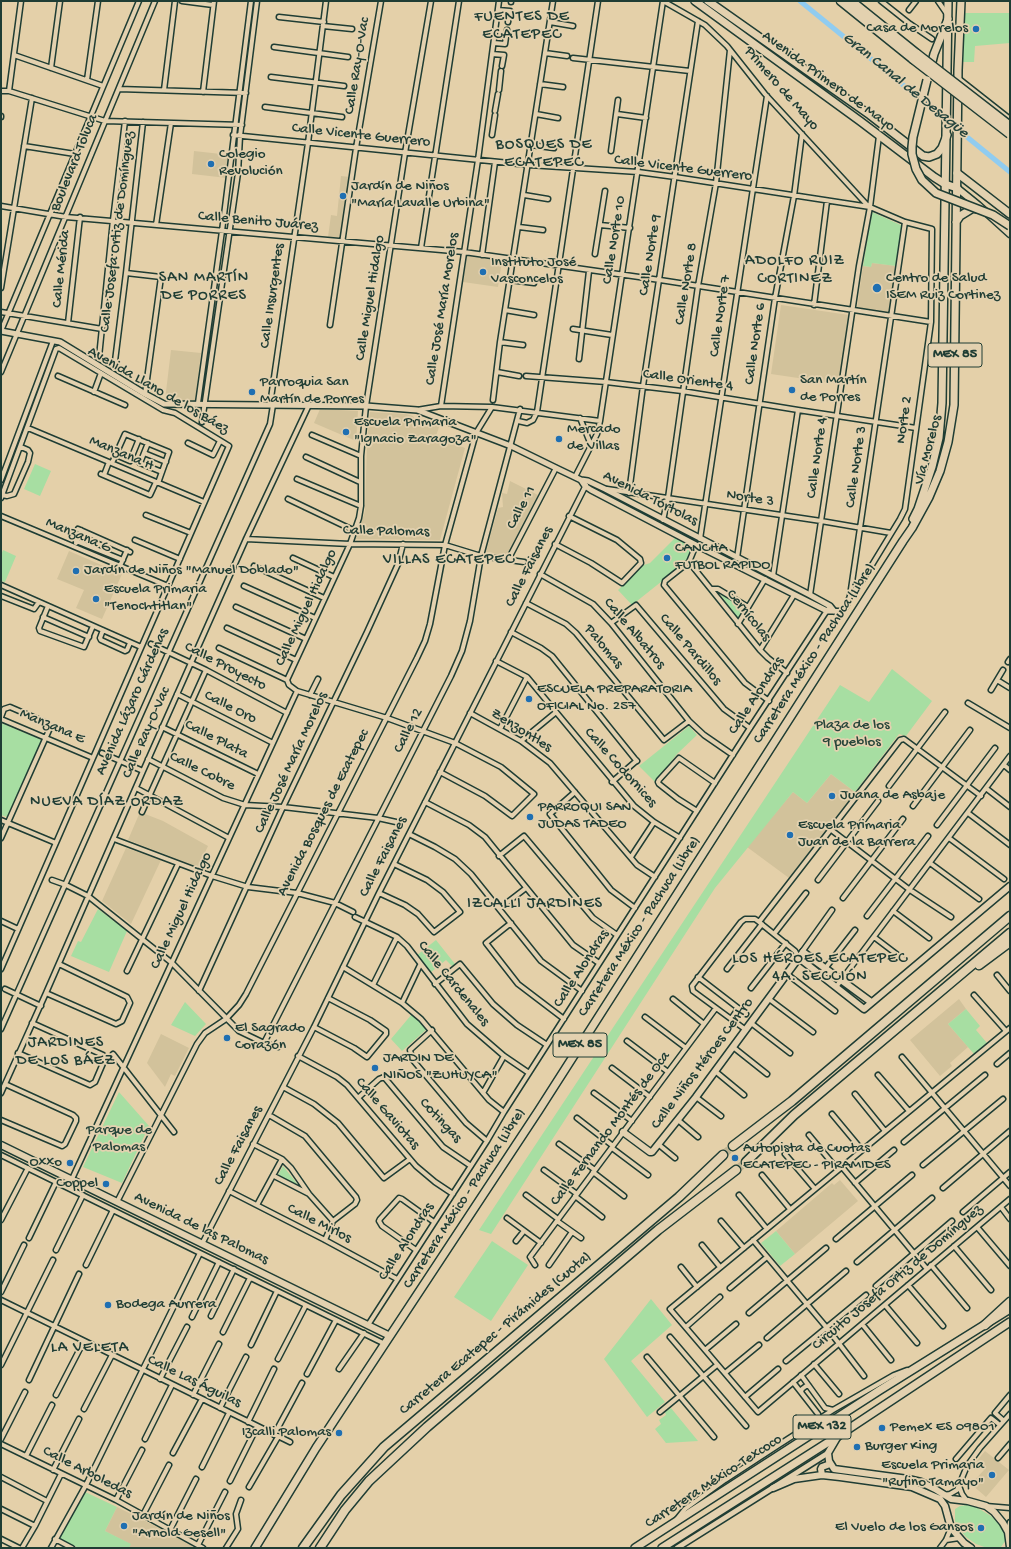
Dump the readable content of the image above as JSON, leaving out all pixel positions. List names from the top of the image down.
{
  "streets": {
    "highway": ["Carretera Ecatepec - Pirámides (Cuota)"],
    "main road": [
      "Avenida Primero de Mayo",
      "MEX 85",
      "Vía Morelos",
      "Carretera México - Pachuca (Libre)",
      "Calle Niños Héroes Centro",
      "Avenida de las Palomas",
      "MEX 132",
      "Carretera México-Texcoco"
    ],
    "street": [
      "Calle Ray-O-Vac",
      "Primero de Mayo",
      "Calle Vicente Guerrero",
      "Boulevard Toluca",
      "Calle Benito Juárez",
      "Calle Josefa Ortiz de Domínguez",
      "Calle Norte 10",
      "Calle Norte 9",
      "Calle Mérida",
      "Calle Norte 8",
      "Calle Insurgentes",
      "Calle Miguel Hidalgo",
      "Calle José María Morelos",
      "Calle Norte 7",
      "Calle Norte 6",
      "Calle Oriente 4",
      "Avenida Llano de los Báez",
      "Norte 2",
      "Manzana H",
      "Calle Norte 4",
      "Calle Norte 3",
      "Avenida Tórtolas",
      "Norte 3",
      "Calle 11",
      "Calle Palomas",
      "Manzana G",
      "Calle Faisanes",
      "Cernícolas",
      "Calle Albatros",
      "Palomas",
      "Calle Pardillos",
      "Calle Proyecto",
      "Calle Alondras",
      "Avenida Lázaro Cárdenas",
      "Calle Oro",
      "Manzana E",
      "Calle 12",
      "Zenzontles",
      "Calle Plata",
      "Calle Codornices",
      "Calle Cobre",
      "Avenida Bosques de Ecatepec",
      "Calle Cardenales",
      "Calle Gaviotas",
      "Cotingas",
      "Calle Fernando Montés de Oca",
      "Calle Mirlos",
      "Circuito Josefa Ortiz de Domínguez",
      "Calle Las Águilas",
      "Calle Arboledas"
    ]
  },
  "crossings": [
    ["Calle Ray-O-Vac", "Calle Vicente Guerrero"],
    ["Calle Ray-O-Vac", "Calle Benito Juárez"],
    ["Calle Ray-O-Vac", "Calle Palomas"],
    ["Calle Ray-O-Vac", "Calle Proyecto"],
    ["Calle Ray-O-Vac", "Calle Oro"],
    ["Calle Ray-O-Vac", "Calle Plata"],
    ["Calle Ray-O-Vac", "Calle Cobre"],
    ["Avenida Primero de Mayo", "MEX 85"],
    ["Avenida Primero de Mayo", "Vía Morelos"],
    ["Avenida Primero de Mayo", "Calle Norte 4"],
    ["Primero de Mayo", "Calle Vicente Guerrero"],
    ["Primero de Mayo", "Calle Norte 10"],
    ["Primero de Mayo", "Calle Norte 9"],
    ["Primero de Mayo", "Calle Norte 8"],
    ["Primero de Mayo", "Calle Norte 7"],
    ["Primero de Mayo", "Calle Norte 6"],
    ["Primero de Mayo", "Calle Norte 4"],
    ["Calle Vicente Guerrero", "Calle Norte 10"],
    ["Calle Vicente Guerrero", "Calle Norte 9"],
    ["Calle Vicente Guerrero", "Calle Norte 8"],
    ["Calle Vicente Guerrero", "Calle Insurgentes"],
    ["Calle Vicente Guerrero", "Calle Miguel Hidalgo"],
    ["Calle Vicente Guerrero", "Calle José María Morelos"],
    ["Calle Vicente Guerrero", "Calle Norte 7"],
    ["Calle Vicente Guerrero", "Calle Norte 6"],
    ["Calle Vicente Guerrero", "Norte 2"],
    ["Calle Vicente Guerrero", "Calle Norte 4"],
    ["Calle Vicente Guerrero", "Calle Norte 3"],
    ["Boulevard Toluca", "Calle Benito Juárez"],
    ["Calle Benito Juárez", "Calle Josefa Ortiz de Domínguez"],
    ["Calle Benito Juárez", "Calle Norte 10"],
    ["Calle Benito Juárez", "Calle Norte 9"],
    ["Calle Benito Juárez", "Calle Mérida"],
    ["Calle Benito Juárez", "Calle Norte 8"],
    ["Calle Benito Juárez", "Calle Insurgentes"],
    ["Calle Benito Juárez", "Calle Miguel Hidalgo"],
    ["Calle Benito Juárez", "Calle José María Morelos"],
    ["Calle Benito Juárez", "Calle Norte 7"],
    ["Calle Benito Juárez", "Calle Norte 6"],
    ["Calle Benito Juárez", "Norte 2"],
    ["Calle Benito Juárez", "Calle Norte 4"],
    ["Calle Benito Juárez", "Calle Norte 3"],
    ["Calle Norte 10", "Calle Oriente 4"],
    ["Calle Norte 9", "Calle Oriente 4"],
    ["Calle Norte 9", "Norte 3"],
    ["Calle Norte 8", "Calle Oriente 4"],
    ["Calle Norte 8", "Avenida Tórtolas"],
    ["Calle Norte 8", "Norte 3"],
    ["Calle Insurgentes", "Avenida Lázaro Cárdenas"],
    ["Calle Miguel Hidalgo", "Calle Palomas"],
    ["Calle Miguel Hidalgo", "Calle Proyecto"],
    ["Calle Miguel Hidalgo", "Calle Oro"],
    ["Calle Miguel Hidalgo", "Calle Plata"],
    ["Calle Miguel Hidalgo", "Calle Cobre"],
    ["Calle Miguel Hidalgo", "Avenida de las Palomas"],
    ["Calle José María Morelos", "Calle Palomas"],
    ["Calle José María Morelos", "Calle Cobre"],
    ["Calle Norte 7", "Calle Oriente 4"],
    ["Calle Norte 7", "Avenida Tórtolas"],
    ["Calle Norte 7", "Norte 3"],
    ["Calle Norte 6", "Calle Oriente 4"],
    ["Calle Norte 6", "Avenida Tórtolas"],
    ["Calle Norte 6", "Norte 3"],
    ["MEX 85", "Vía Morelos"],
    ["Calle Oriente 4", "Norte 2"],
    ["Calle Oriente 4", "Calle Norte 4"],
    ["Calle Oriente 4", "Calle Norte 3"],
    ["Avenida Llano de los Báez", "Manzana H"],
    ["Avenida Llano de los Báez", "Manzana G"],
    ["Avenida Llano de los Báez", "Manzana E"],
    ["Norte 2", "Calle Norte 3"],
    ["Norte 2", "Norte 3"],
    ["Vía Morelos", "Carretera México - Pachuca (Libre)"],
    ["Calle Norte 4", "Avenida Tórtolas"],
    ["Calle Norte 4", "Norte 3"],
    ["Calle Norte 3", "Avenida Tórtolas"],
    ["Calle Norte 3", "Norte 3"],
    ["Avenida Tórtolas", "Norte 3"],
    ["Avenida Tórtolas", "Calle Faisanes"],
    ["Avenida Tórtolas", "Calle Alondras"],
    ["Calle 11", "Calle Palomas"],
    ["Calle Palomas", "Calle 12"],
    ["Calle Palomas", "Avenida Bosques de Ecatepec"],
    ["Calle Faisanes", "Calle Albatros"],
    ["Calle Faisanes", "Palomas"],
    ["Calle Faisanes", "Zenzontles"],
    ["Calle Faisanes", "Calle Codornices"],
    ["Calle Faisanes", "Calle Cardenales"],
    ["Calle Faisanes", "Calle Gaviotas"],
    ["Calle Faisanes", "Calle Mirlos"],
    ["Calle Faisanes", "Avenida de las Palomas"],
    ["Cernícolas", "Calle Alondras"],
    ["Calle Albatros", "Palomas"],
    ["Calle Albatros", "Calle Pardillos"],
    ["Calle Albatros", "Calle Alondras"],
    ["Calle Pardillos", "Calle Alondras"],
    ["Carretera México - Pachuca (Libre)", "Avenida de las Palomas"],
    ["Calle Proyecto", "Avenida Lázaro Cárdenas"],
    ["Calle Alondras", "Zenzontles"],
    ["Calle Alondras", "Calle Codornices"],
    ["Calle Alondras", "Calle Cardenales"],
    ["Calle Alondras", "Calle Gaviotas"],
    ["Calle Alondras", "Cotingas"],
    ["Calle Alondras", "Calle Mirlos"],
    ["Calle Alondras", "Avenida de las Palomas"],
    ["Calle 12", "Calle Cobre"],
    ["Calle Cobre", "Avenida Bosques de Ecatepec"],
    ["Avenida Bosques de Ecatepec", "Avenida de las Palomas"],
    ["Calle Niños Héroes Centro", "Calle Fernando Montés de Oca"],
    ["Calle Gaviotas", "Cotingas"]
  ],
  "districts": [
    "FUENTES DE ECATEPEC",
    "BOSQUES DE ECATEPEC",
    "ADOLFO RUIZ CORTINEZ",
    "SAN MARTÍN DE PORRES",
    "VILLAS ECATEPEC",
    "NUEVA DÍAZ ORDAZ",
    "IZCALLI JARDINES",
    "LOS HÉROES ECATEPEC 4A. SECCIÓN",
    "JARDINES DE LOS BÁEZ",
    "LA VELETA"
  ],
  "water": ["Gran Canal de Desagüe"],
  "parks": ["Plaza de los 9 pueblos", "Parque de Palomas"],
  "places": [
    "Casa de Morelos",
    "Colegio Revolución",
    "Jardín de Niños \"María Lavalle Urbina\"",
    "Instituto José Vasconcelos",
    "Centro de Salud ISEM Ruiz Cortinez",
    "San Martín de Porres",
    "Parroquia San Martín de Porres",
    "Escuela Primaria \"Ignacio Zaragoza\"",
    "Mercado de Villas",
    "CANCHA FUTBOL RAPIDO",
    "Jardín de Niños \"Manuel Doblado\"",
    "Escuela Primaria \"Tenochtitlan\"",
    "ESCUELA PREPARATORIA OFICIAL No. 257",
    "Juana de Asbaje",
    "PARROQUI SAN JUDAS TADEO",
    "Escuela Primaria Juan de la Barrera",
    "El Sagrado Corazón",
    "JARDIN DE NIÑOS \"ZUHUYCA\"",
    "Autopista de Cuotas ECATEPEC - PIRAMIDES",
    "Oxxo",
    "Coppel",
    "Bodega Aurrera",
    "Pemex ES 09801",
    "Izcalli Palomas",
    "Burger King",
    "Escuela Primaria \"Rufino Tamayo\"",
    "Jardín de Niños \"Arnold Gesell\"",
    "El Vuelo de los Gansos"
  ]
}
